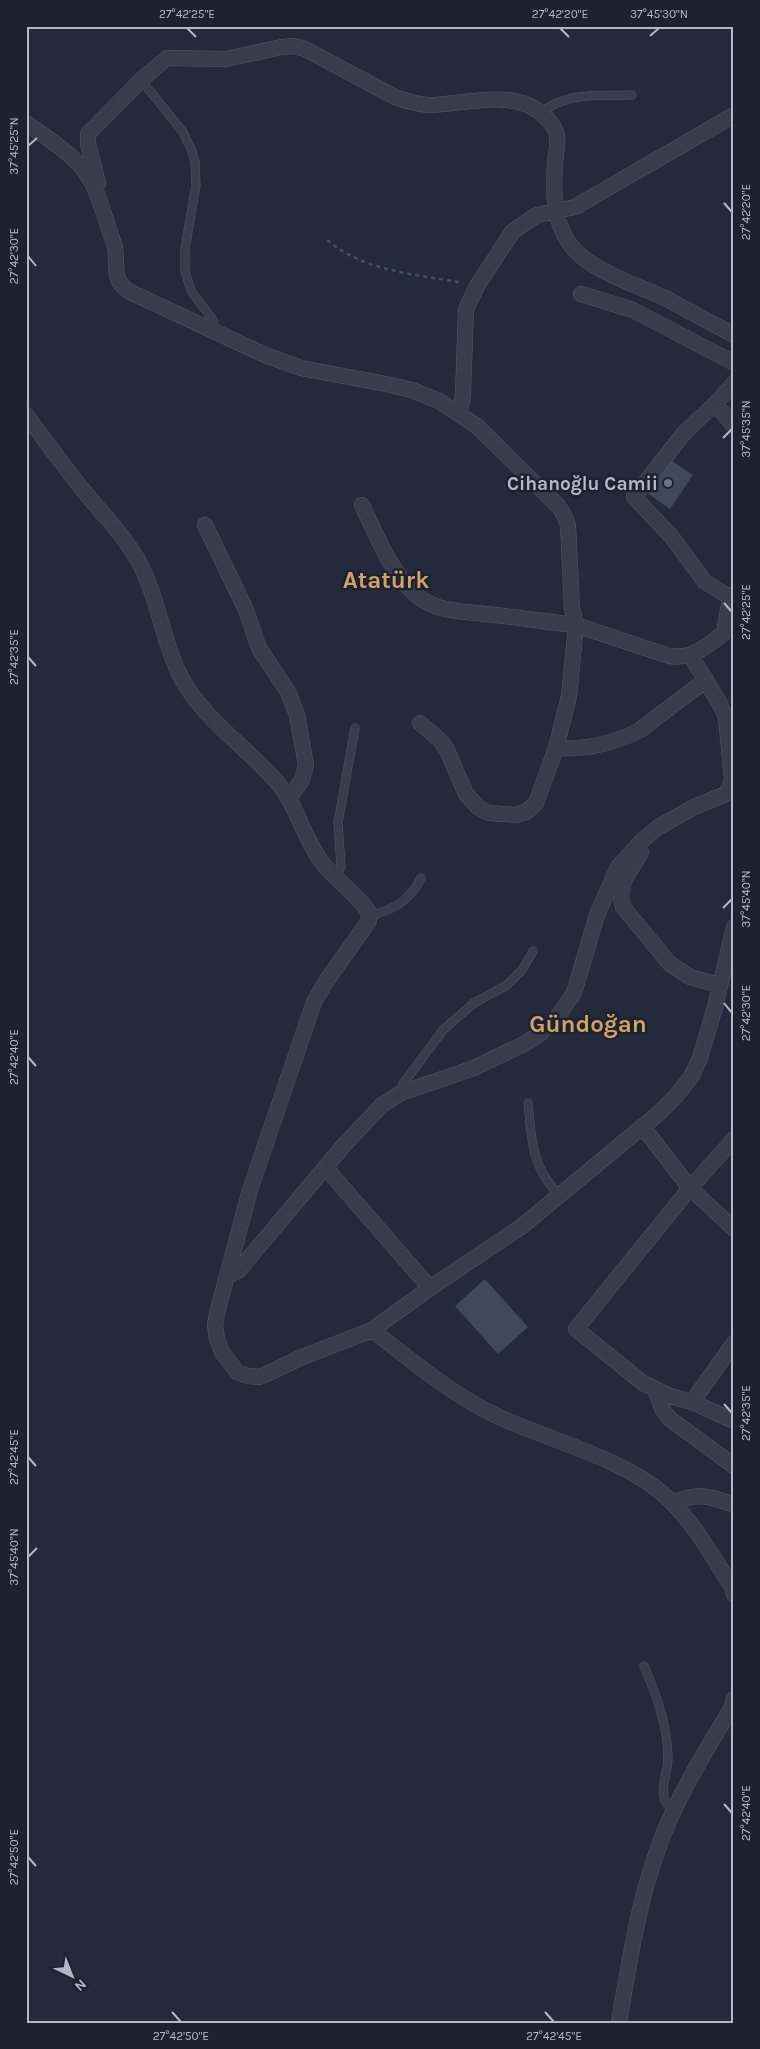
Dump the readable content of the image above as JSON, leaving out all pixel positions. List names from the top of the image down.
{
  "districts": ["Atatürk", "Gündoğan"],
  "places": ["Cihanoğlu Camii"],
  "north": "bottom right",
  "coordinates": [
    "27°42'25\"E",
    "27°42'20\"E",
    "37°45'30\"N",
    "37°45'25\"N",
    "27°42'30\"E",
    "37°45'35\"N",
    "27°42'35\"E",
    "37°45'40\"N",
    "27°42'40\"E",
    "27°42'45\"E",
    "27°42'50\"E"
  ]
}
